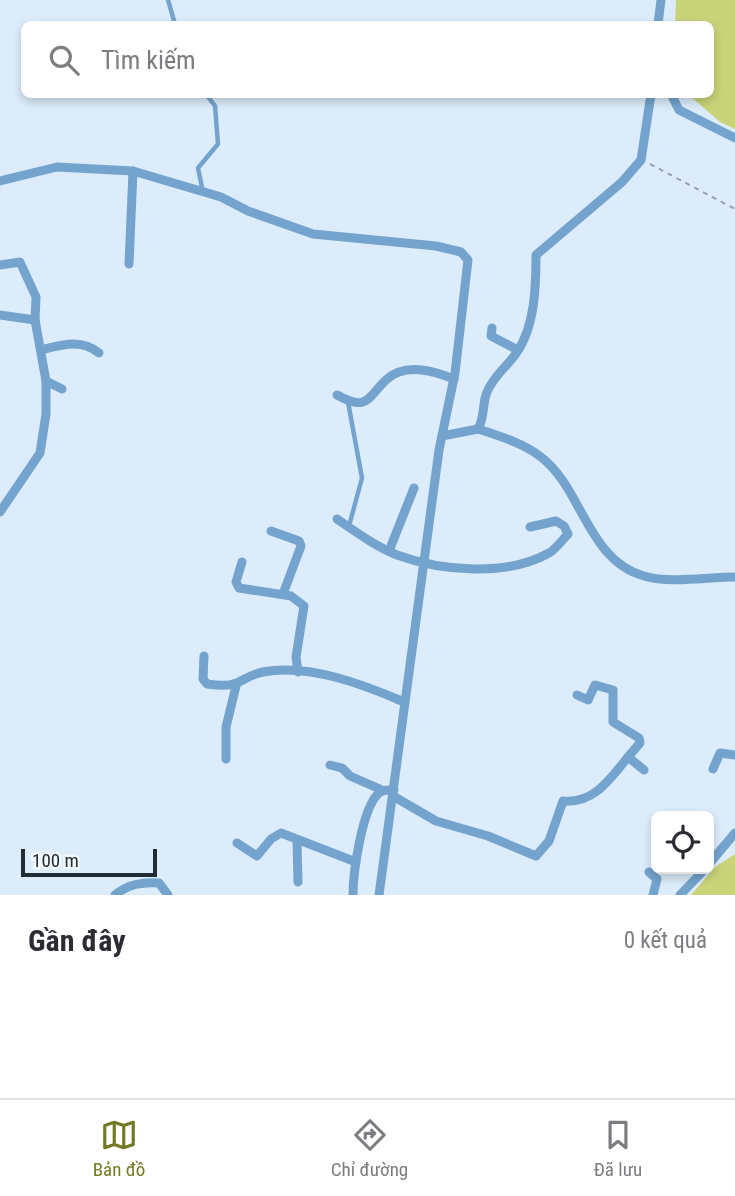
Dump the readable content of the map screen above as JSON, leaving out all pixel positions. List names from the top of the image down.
{
  "scale_bar": "100 m",
  "page": {
    "search": "Tìm kiếm",
    "scale": "100 m",
    "heading": ["Gần đây", "0 kết quả"],
    "nav": ["Bản đồ", "Chỉ đường", "Đã lưu"]
  }
}
